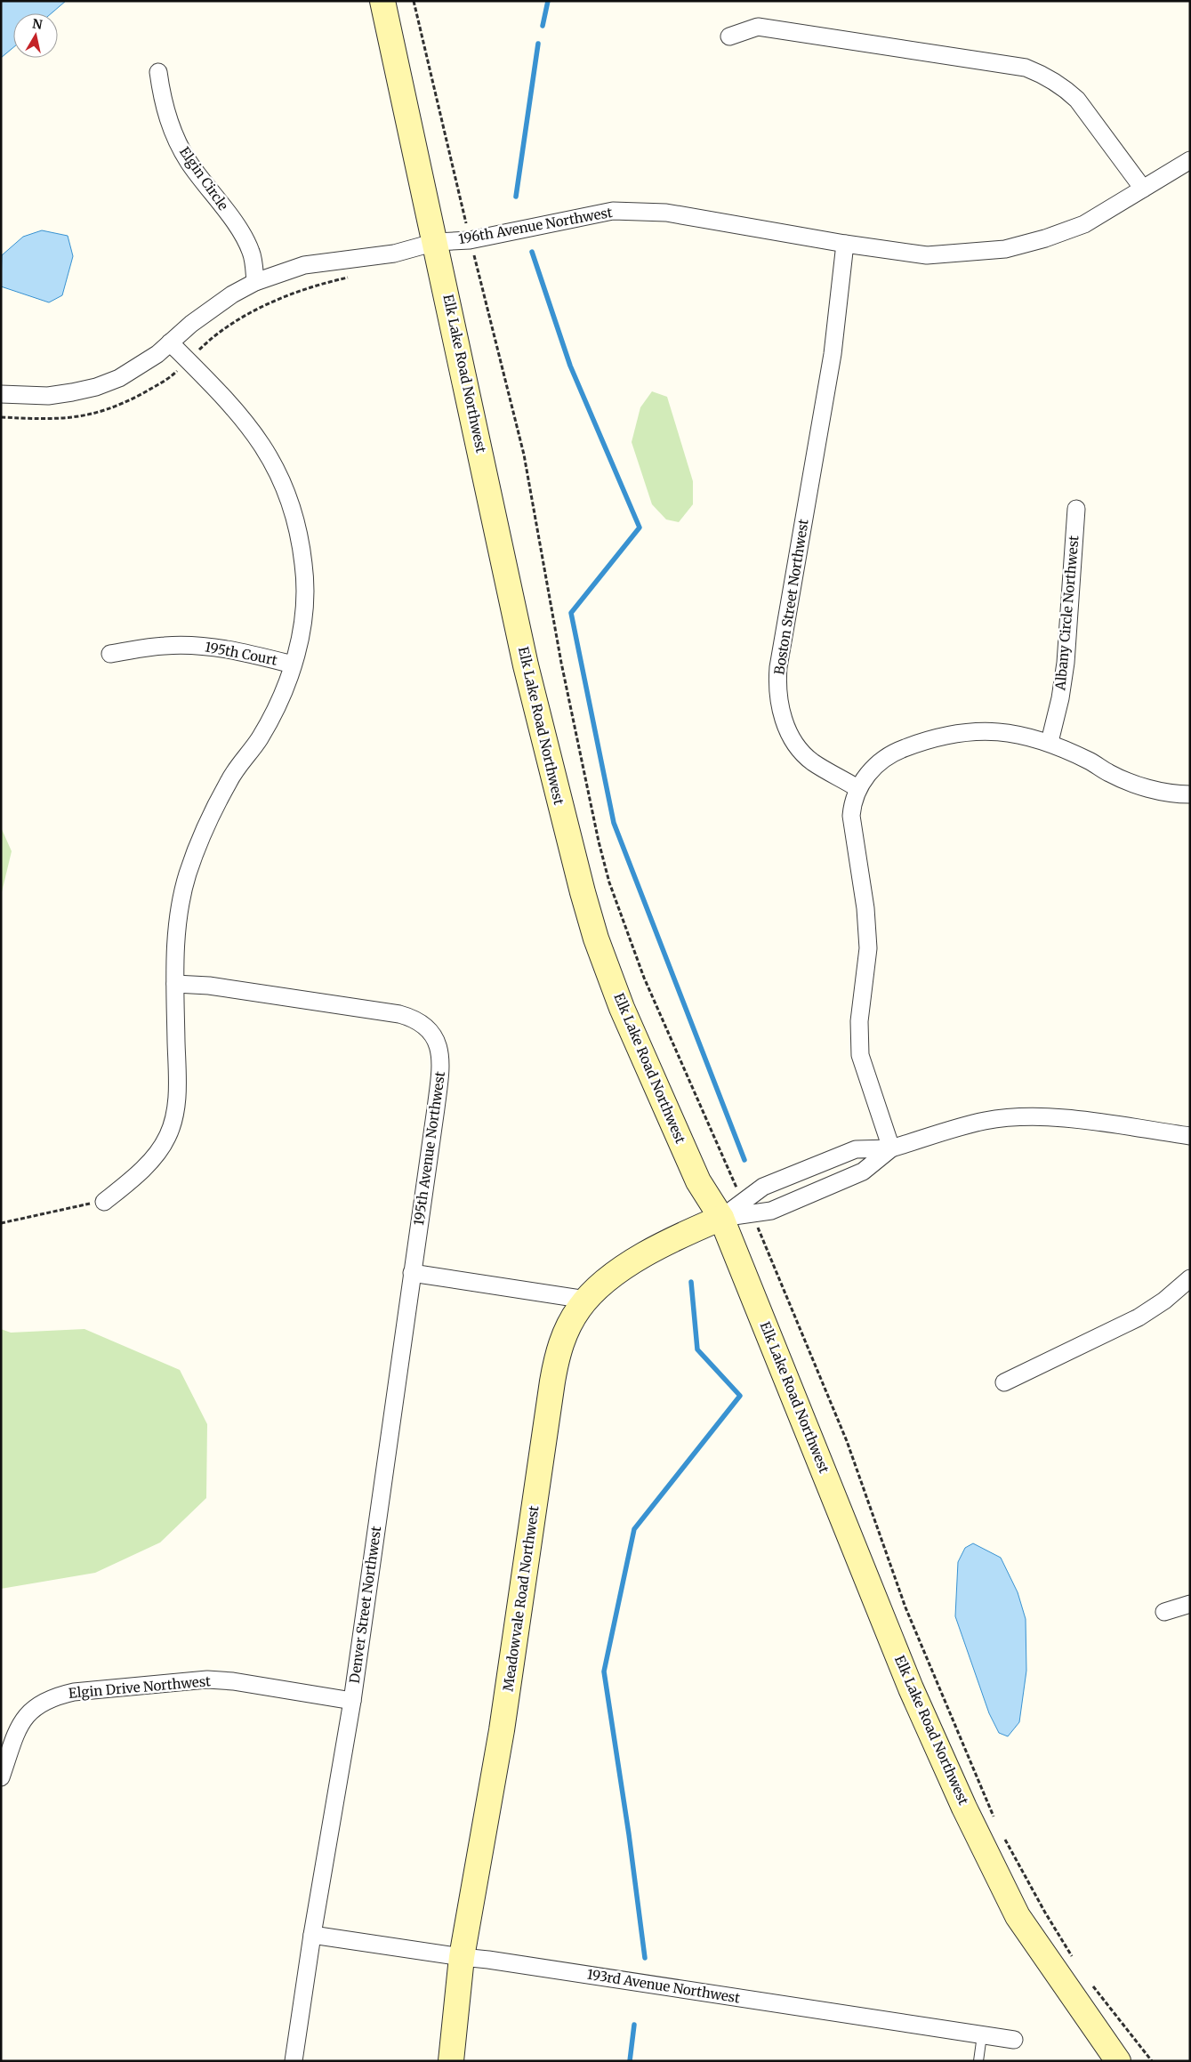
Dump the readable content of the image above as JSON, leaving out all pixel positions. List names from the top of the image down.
{
  "streets": {
    "street": [
      "Elgin Circle",
      "196th Avenue Northwest",
      "Elk Lake Road Northwest",
      "Boston Street Northwest",
      "Albany Circle Northwest",
      "195th Court",
      "195th Avenue Northwest",
      "Meadowvale Road Northwest",
      "Denver Street Northwest",
      "Elgin Drive Northwest",
      "193rd Avenue Northwest"
    ]
  },
  "crossings": [
    ["Elgin Circle", "196th Avenue Northwest"],
    ["196th Avenue Northwest", "Elk Lake Road Northwest"],
    ["196th Avenue Northwest", "Boston Street Northwest"],
    ["Elk Lake Road Northwest", "Meadowvale Road Northwest"],
    ["195th Avenue Northwest", "Denver Street Northwest"],
    ["Meadowvale Road Northwest", "193rd Avenue Northwest"],
    ["Denver Street Northwest", "Elgin Drive Northwest"],
    ["Denver Street Northwest", "193rd Avenue Northwest"]
  ],
  "north": "top"
}
